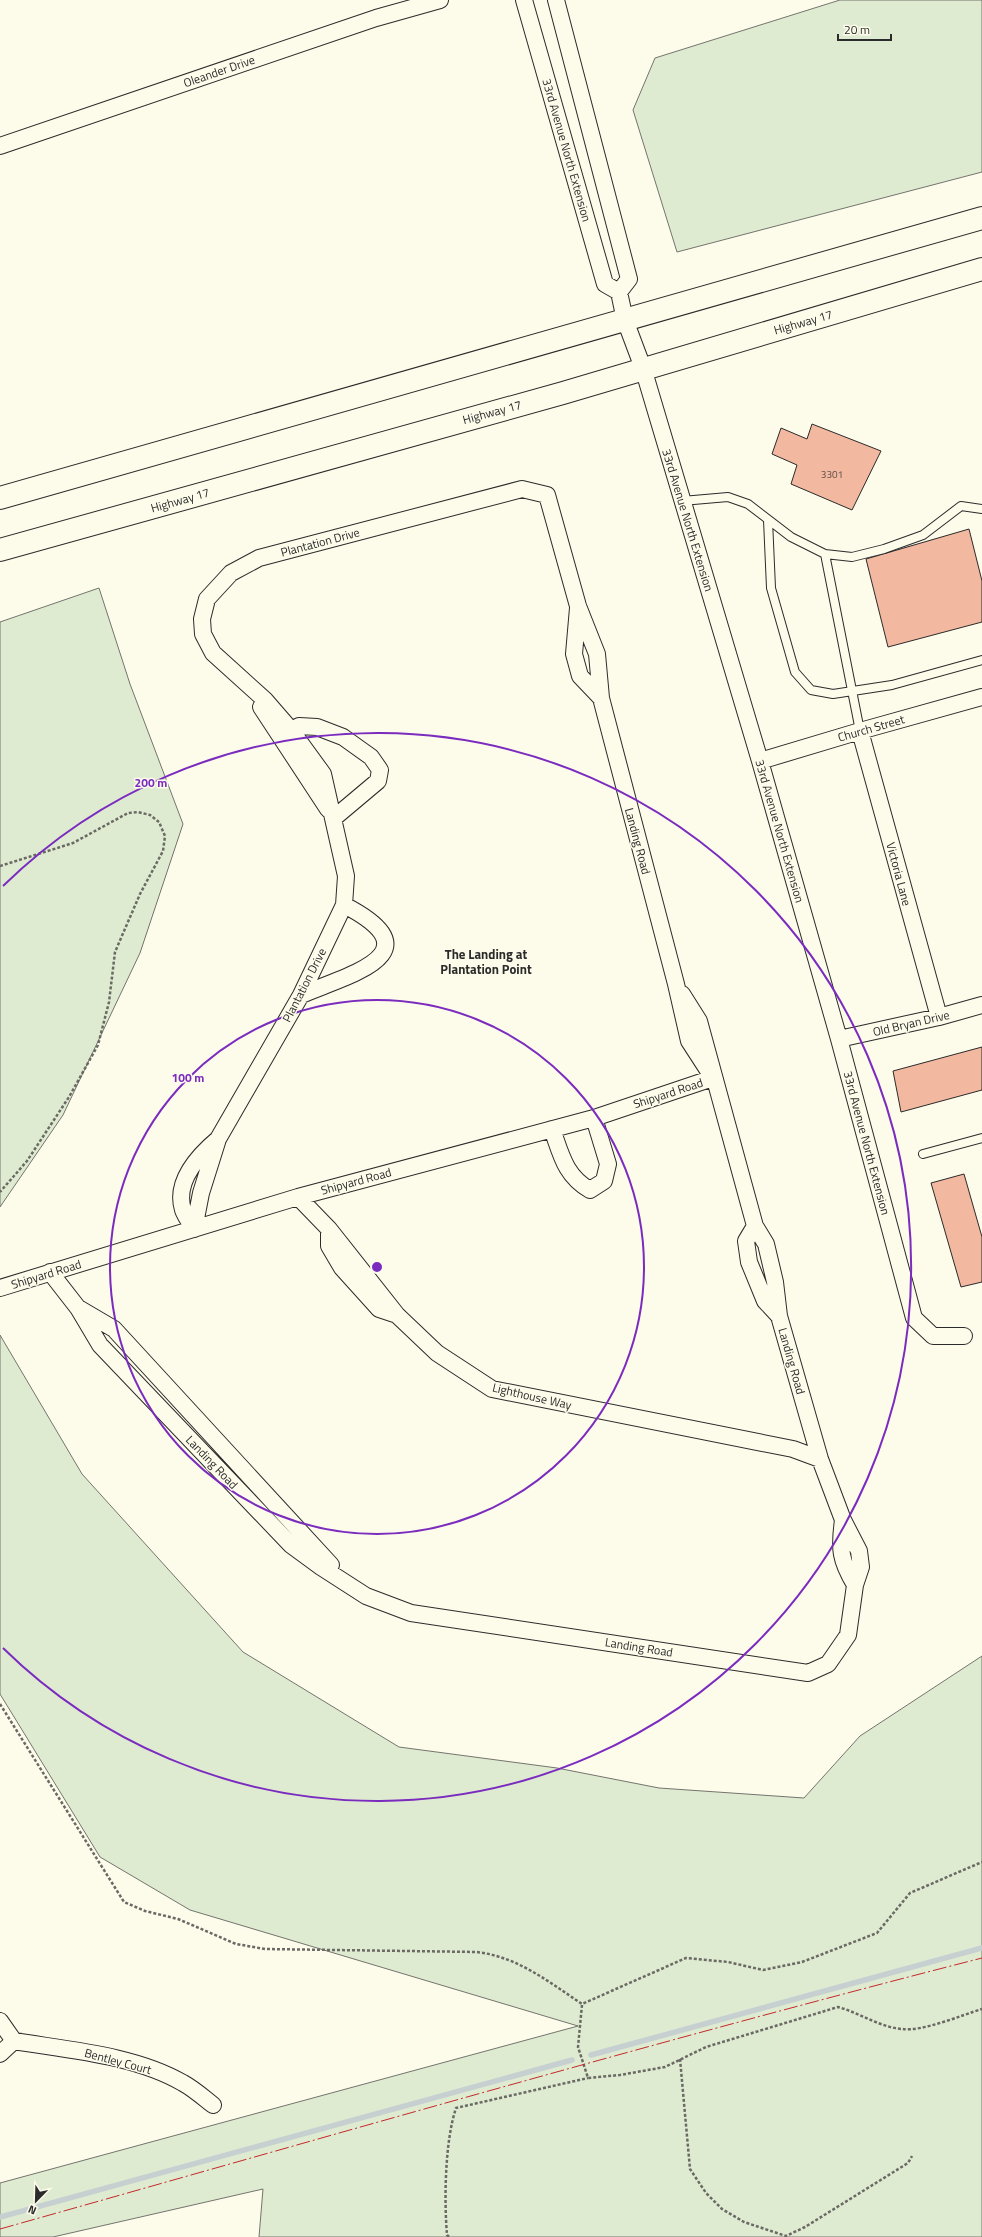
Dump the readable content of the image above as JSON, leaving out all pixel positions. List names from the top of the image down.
{
  "streets": {
    "highway": ["Highway 17"],
    "street": [
      "Oleander Drive",
      "33rd Avenue North Extension",
      "Plantation Drive",
      "Church Street",
      "Landing Road",
      "Victoria Lane",
      "Old Bryan Drive",
      "Shipyard Road",
      "Lighthouse Way",
      "Bentley Court"
    ]
  },
  "crossings": [
    ["33rd Avenue North Extension", "Highway 17"],
    ["33rd Avenue North Extension", "Church Street"],
    ["33rd Avenue North Extension", "Old Bryan Drive"],
    ["Plantation Drive", "Landing Road"],
    ["Plantation Drive", "Shipyard Road"],
    ["Church Street", "Victoria Lane"],
    ["Landing Road", "Shipyard Road"],
    ["Landing Road", "Lighthouse Way"],
    ["Victoria Lane", "Old Bryan Drive"],
    ["Shipyard Road", "Lighthouse Way"]
  ],
  "districts": ["The Landing at Plantation Point"],
  "house_numbers": ["3301"],
  "scale_bar": "20 m",
  "north": "bottom left",
  "rings": ["200 m", "100 m"]
}
